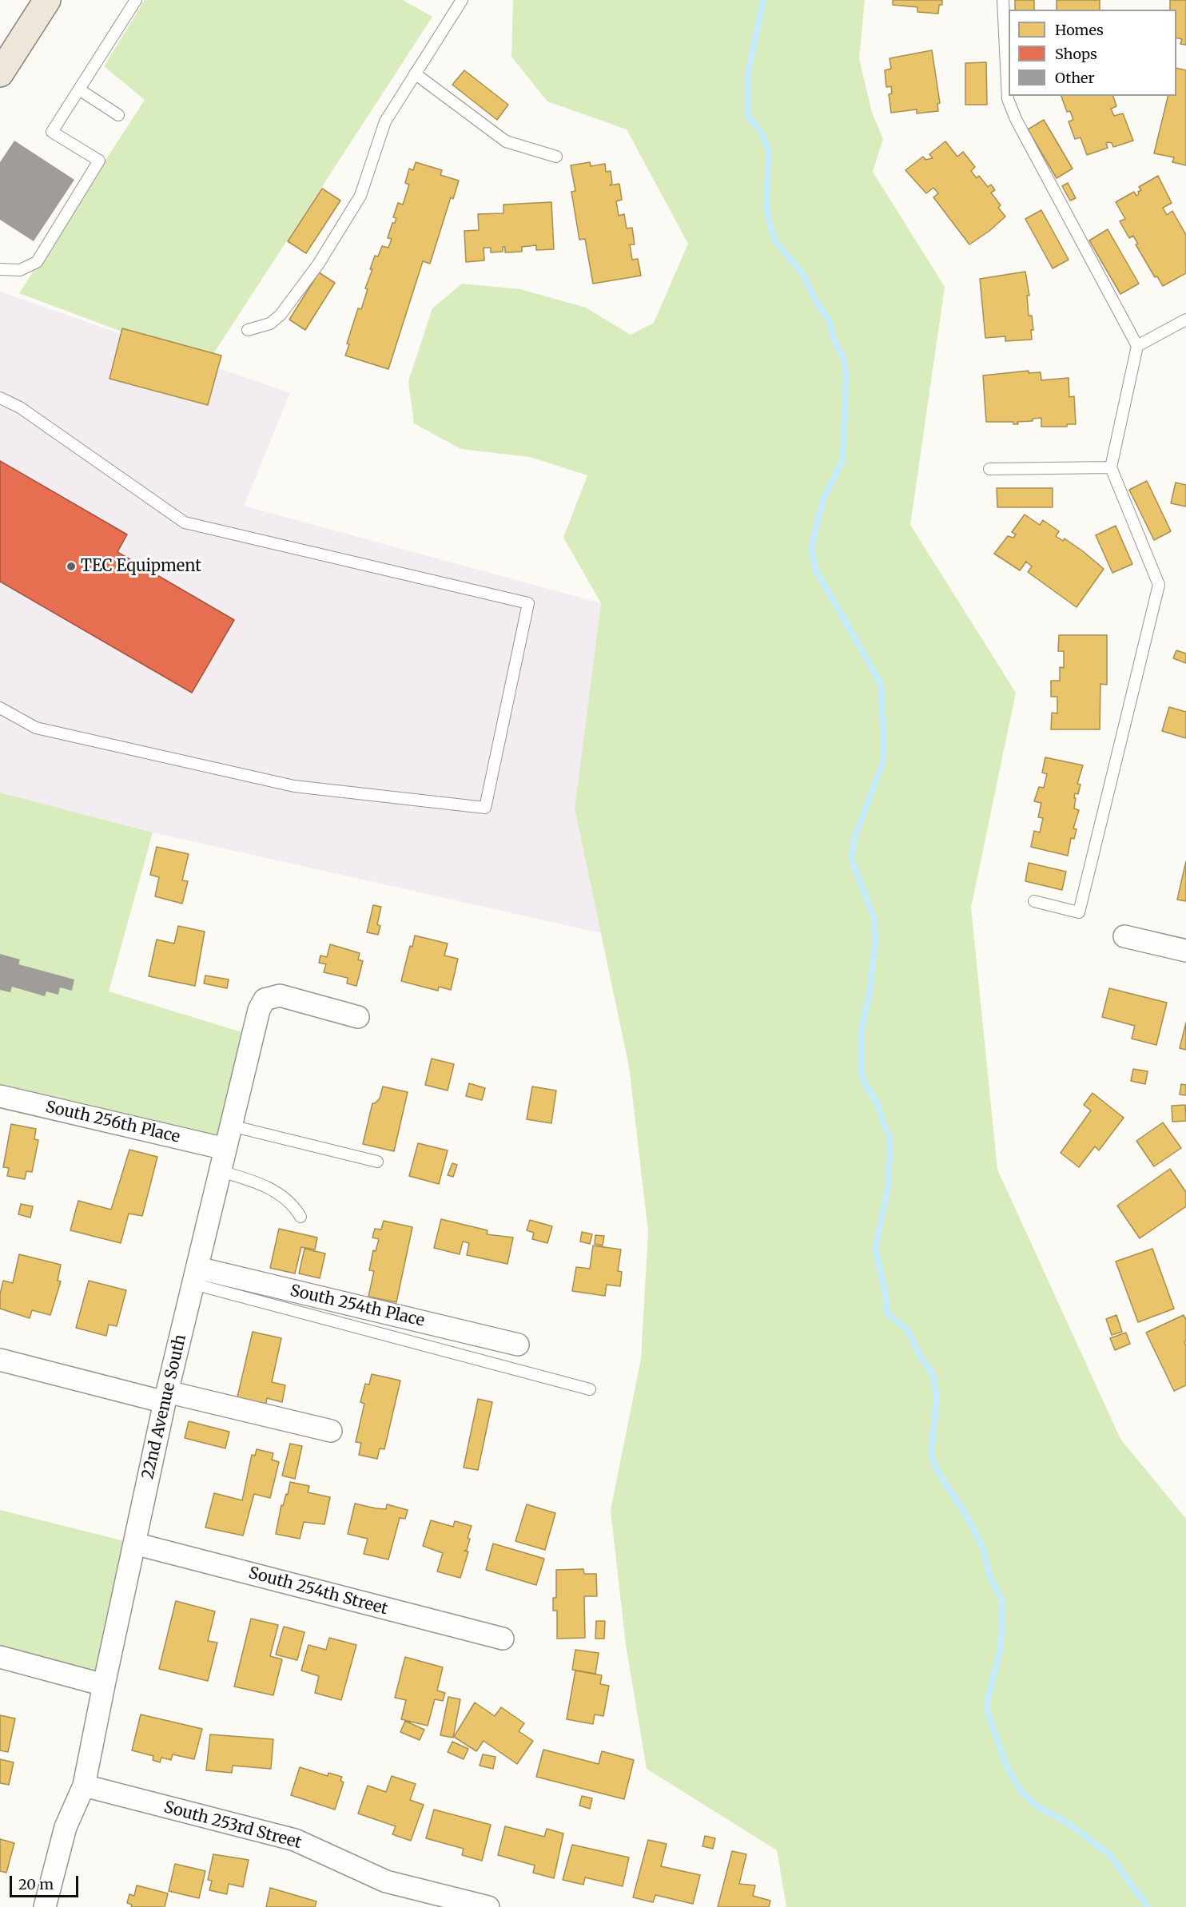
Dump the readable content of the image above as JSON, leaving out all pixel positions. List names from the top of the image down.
{
  "streets": {
    "street": [
      "South 256th Place",
      "South 254th Place",
      "22nd Avenue South",
      "South 254th Street",
      "South 253rd Street"
    ]
  },
  "crossings": [
    ["South 256th Place", "22nd Avenue South"],
    ["South 254th Place", "22nd Avenue South"],
    ["22nd Avenue South", "South 254th Street"],
    ["22nd Avenue South", "South 253rd Street"]
  ],
  "places": ["TEC Equipment"],
  "legend": ["Homes", "Shops", "Other"],
  "scale_bar": "20 m"
}
